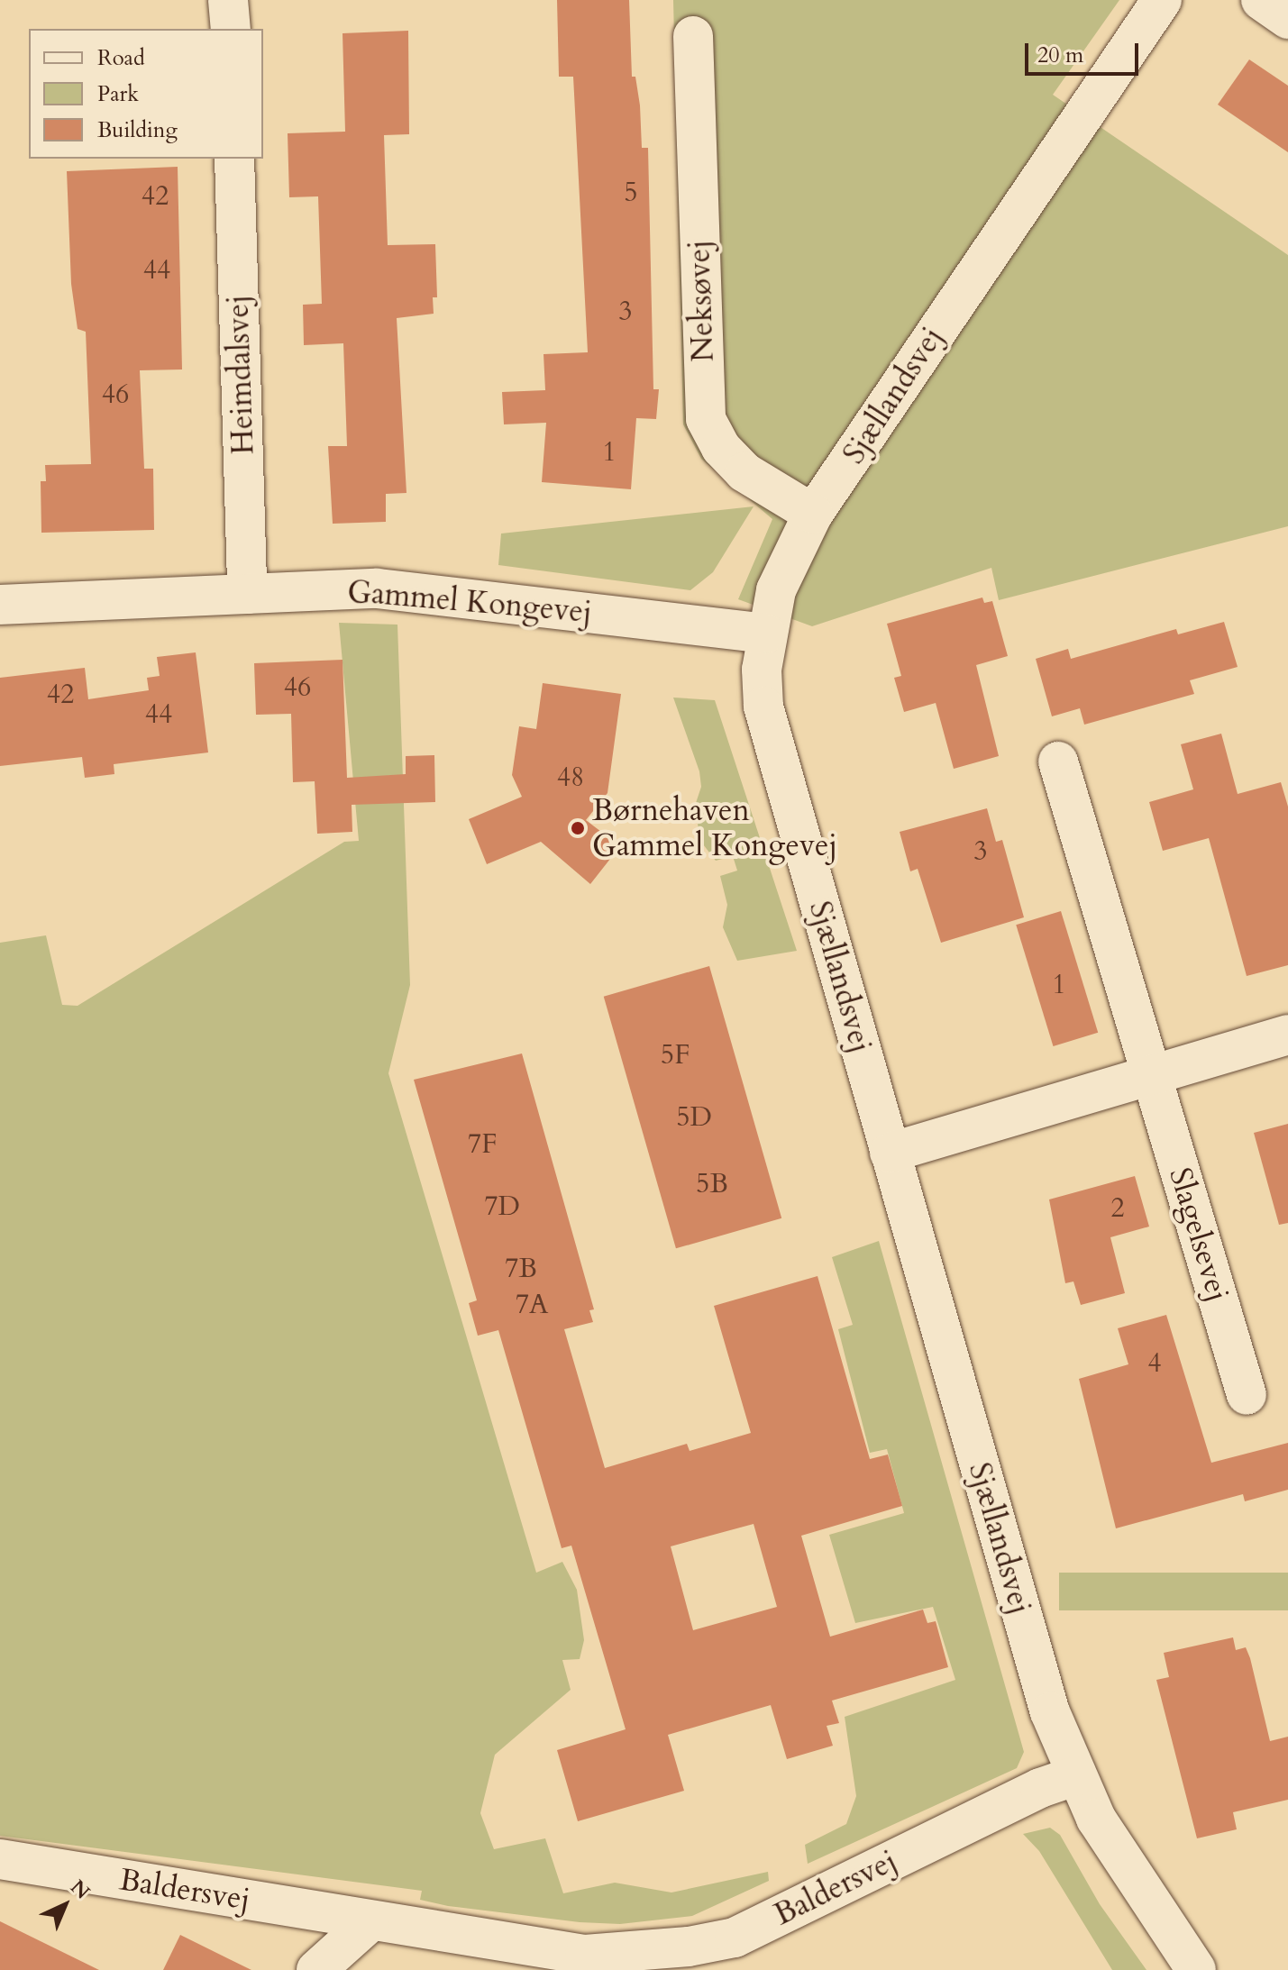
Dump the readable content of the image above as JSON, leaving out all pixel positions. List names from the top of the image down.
{
  "streets": {
    "street": [
      "Neksøvej",
      "Heimdalsvej",
      "Sjællandsvej",
      "Gammel Kongevej",
      "Slagelsevej",
      "Baldersvej"
    ]
  },
  "crossings": [
    ["Neksøvej", "Sjællandsvej"],
    ["Heimdalsvej", "Gammel Kongevej"],
    ["Sjællandsvej", "Gammel Kongevej"],
    ["Sjællandsvej", "Baldersvej"]
  ],
  "places": ["Børnehaven Gammel Kongevej"],
  "house_numbers": [
    "5",
    "42",
    "44",
    "3",
    "46",
    "1",
    "46",
    "42",
    "44",
    "48",
    "3",
    "1",
    "5F",
    "5D",
    "7F",
    "5B",
    "7D",
    "2",
    "7B",
    "7A",
    "4"
  ],
  "legend": ["Road", "Park", "Building"],
  "scale_bar": "20 m",
  "north": "top right"
}
